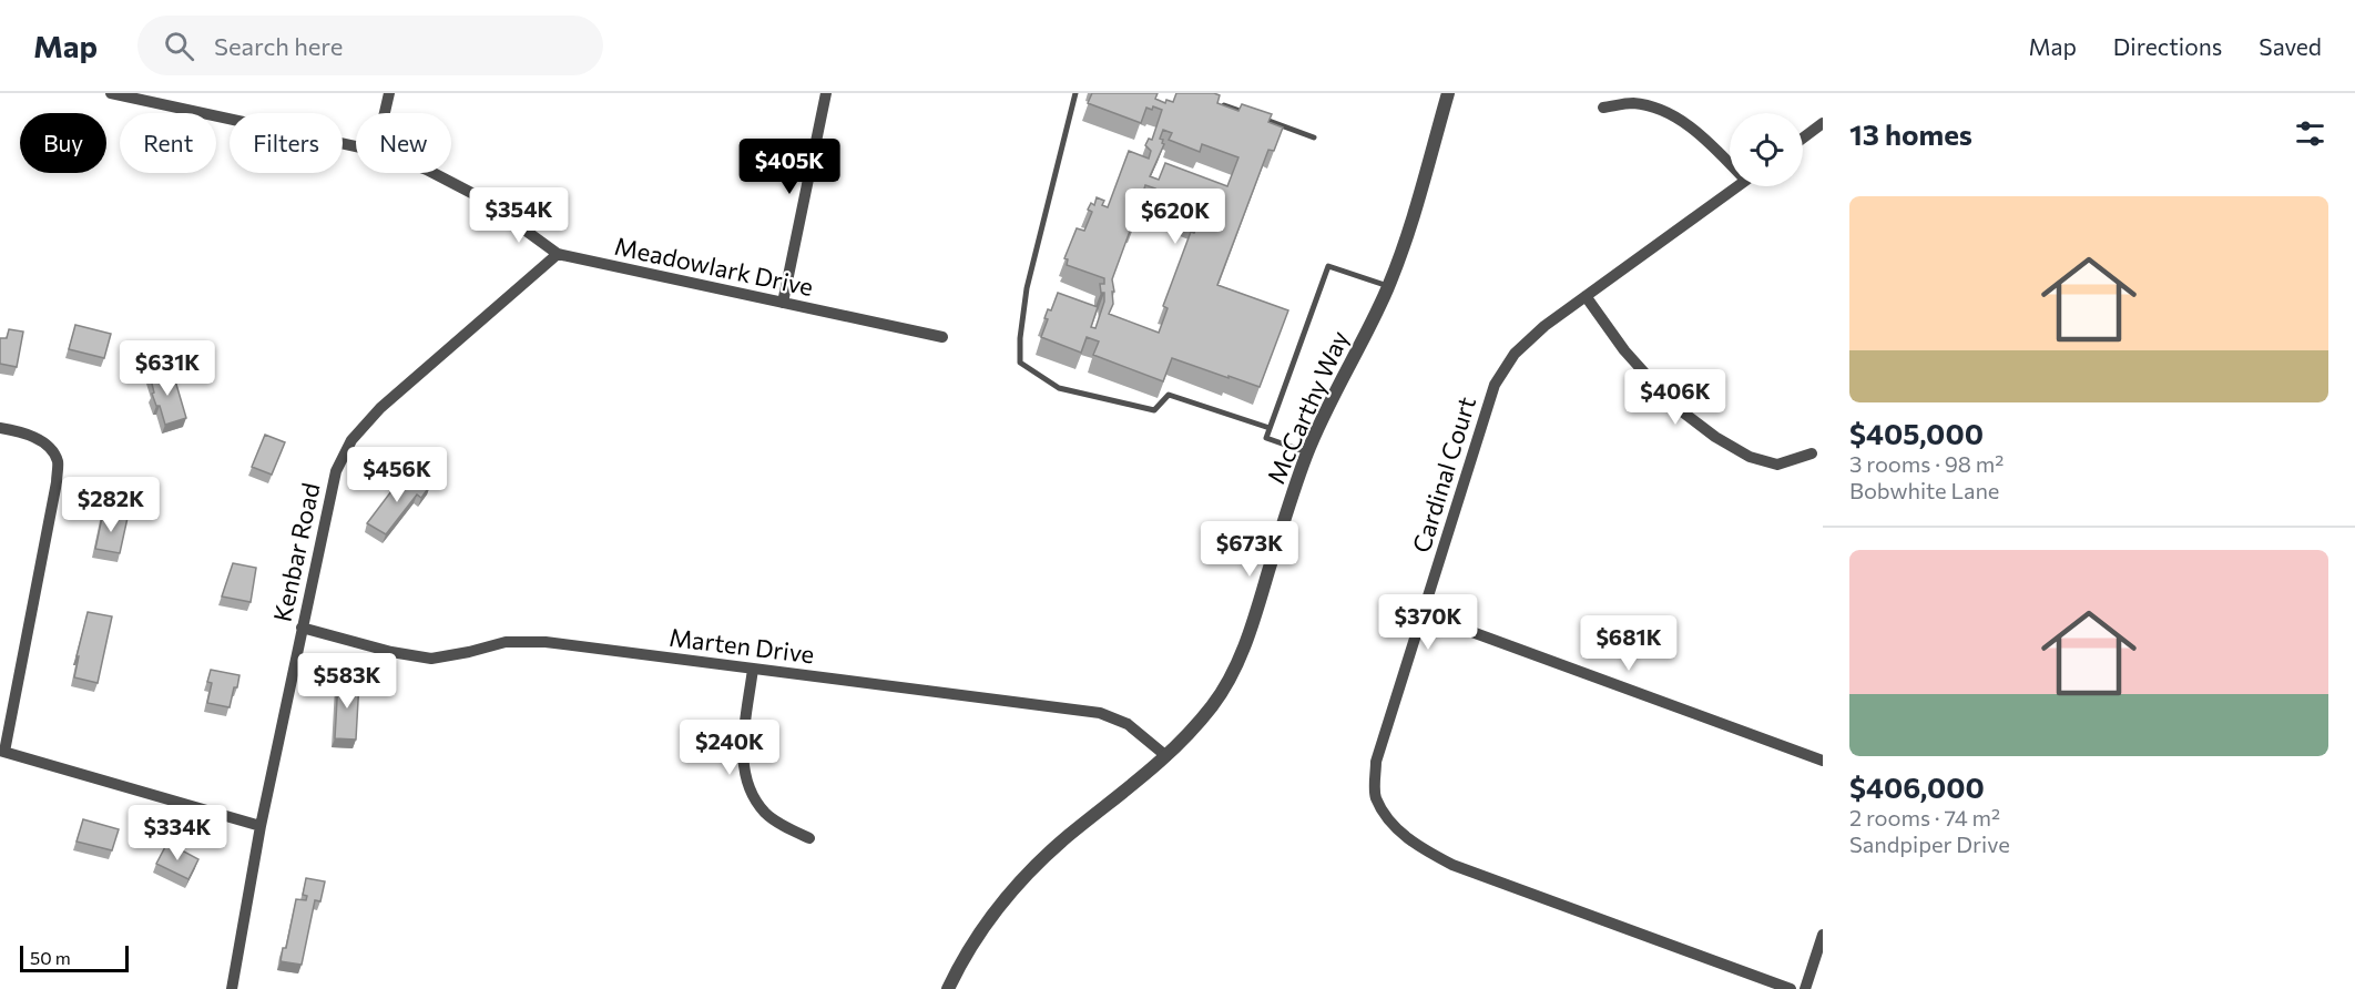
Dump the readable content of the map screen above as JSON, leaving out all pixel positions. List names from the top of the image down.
{
  "streets": {
    "street": [
      "Meadowlark Drive",
      "McCarthy Way",
      "Cardinal Court",
      "Kenbar Road",
      "Marten Drive"
    ]
  },
  "crossings": [
    ["Meadowlark Drive", "Kenbar Road"],
    ["McCarthy Way", "Marten Drive"],
    ["Kenbar Road", "Marten Drive"]
  ],
  "scale_bar": "50 m",
  "page": {
    "header": "Map",
    "search": "Search here",
    "nav": ["Map", "Directions", "Saved"],
    "heading": "13 homes",
    "chip": [
      "Buy",
      "Rent",
      "Filters",
      "New"
    ],
    "price": [
      "$405K",
      "$354K",
      "$620K",
      "$631K",
      "$406K",
      "$456K",
      "$282K",
      "$673K",
      "$370K",
      "$681K",
      "$583K",
      "$240K",
      "$334K"
    ],
    "list": [
      {
        "name": "$405,000",
        "note": "3 rooms · 98 m² · Bobwhite Lane"
      },
      {
        "name": "$406,000",
        "note": "2 rooms · 74 m² · Sandpiper Drive"
      }
    ],
    "scale": "50 m"
  }
}
